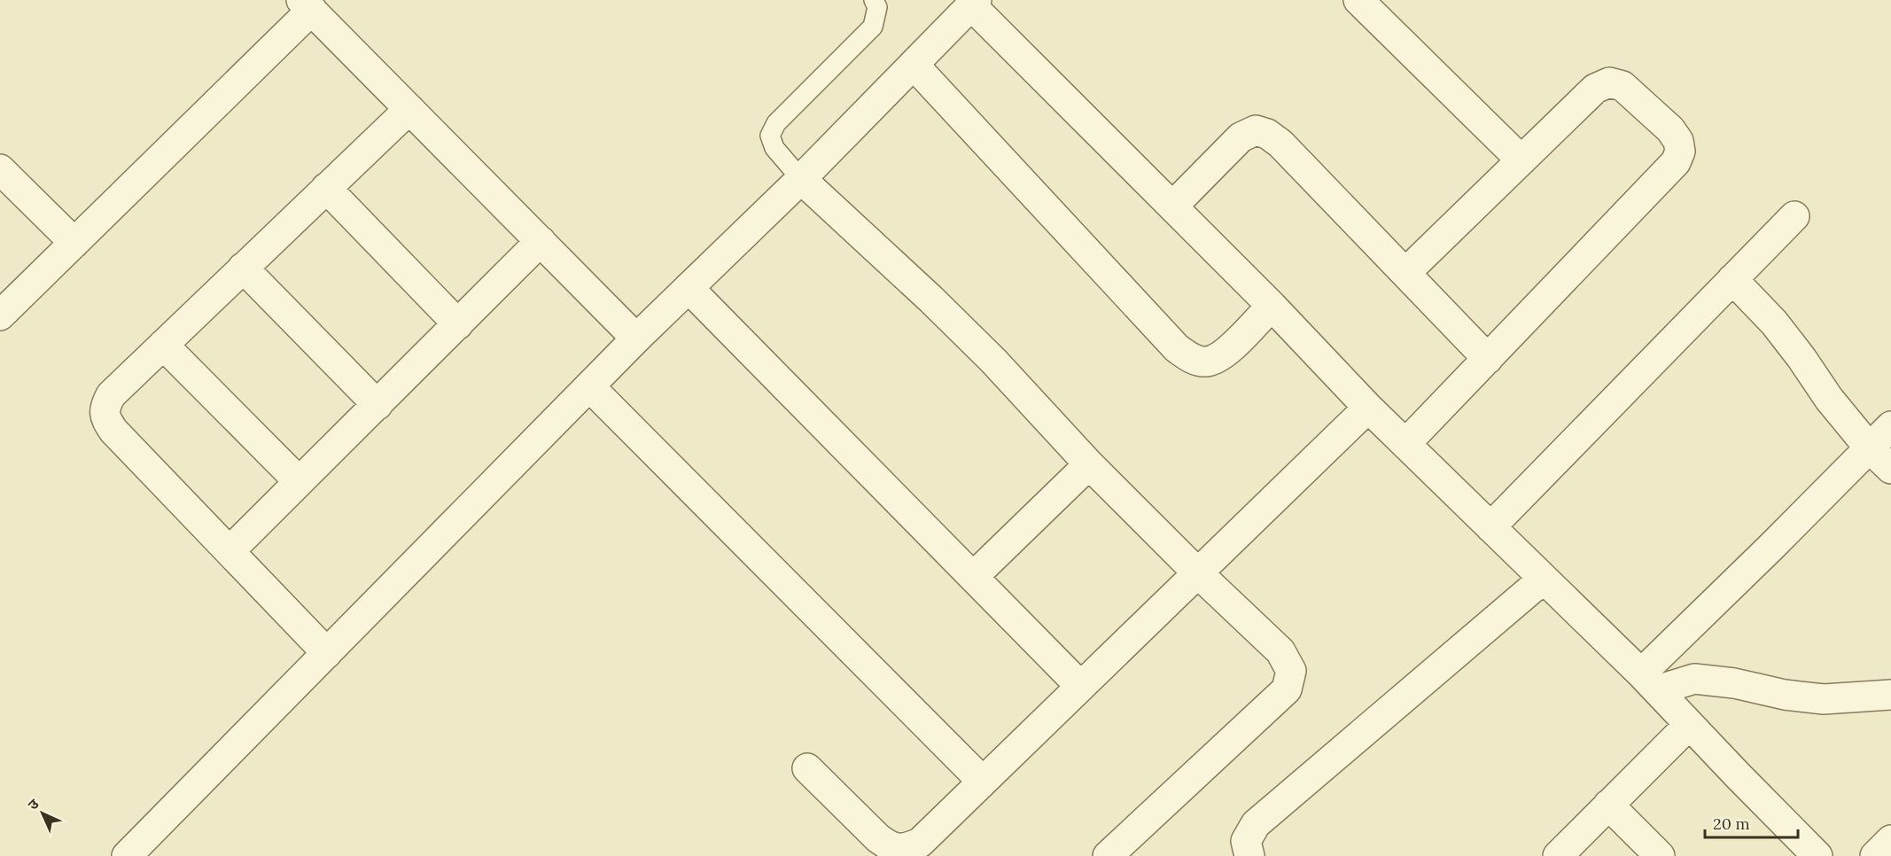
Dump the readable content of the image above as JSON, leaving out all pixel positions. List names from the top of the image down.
{
  "scale_bar": "20 m",
  "north": "top left"
}
